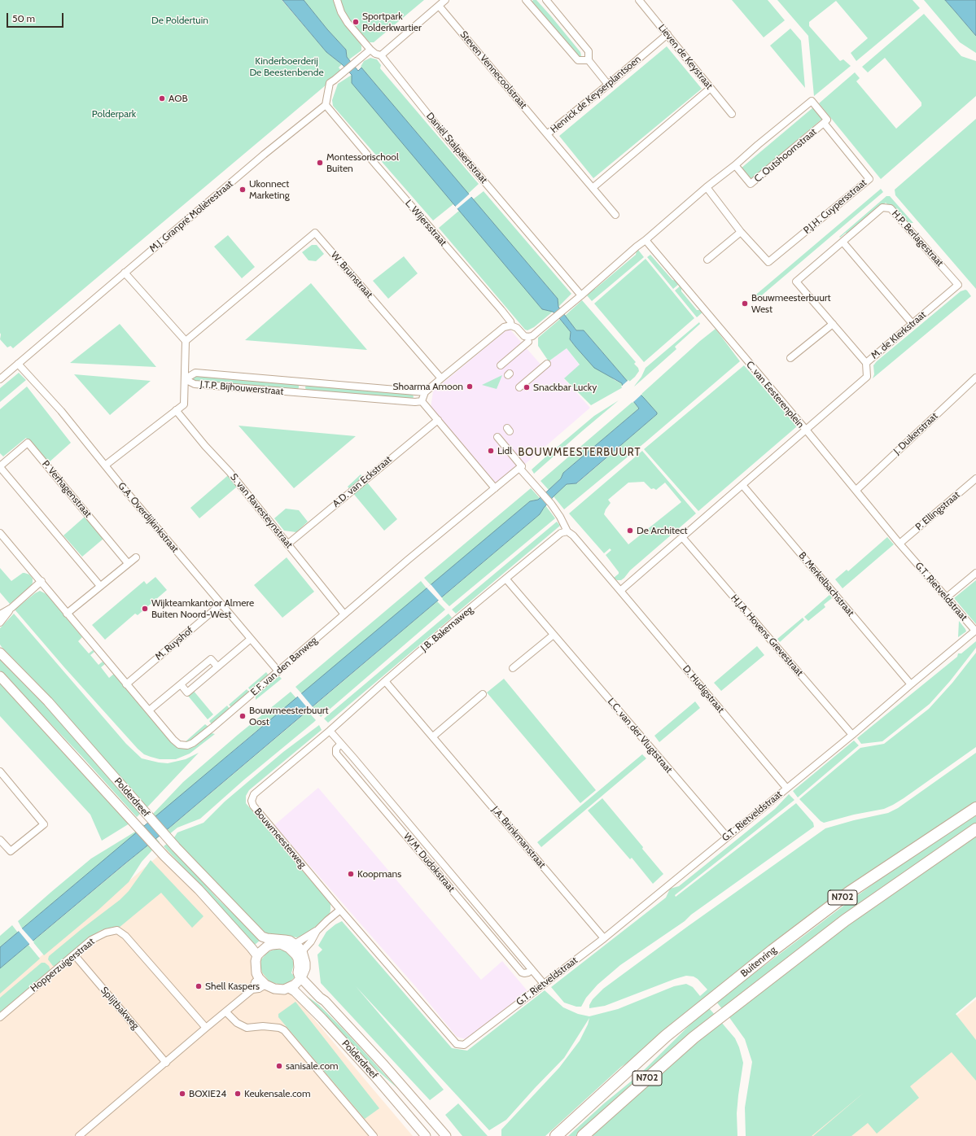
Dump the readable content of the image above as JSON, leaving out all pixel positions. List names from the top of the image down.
{
  "streets": {
    "highway": ["N702", "Buitenring"],
    "main road": ["Polderdreef"],
    "street": [
      "Lieven de Keystraat",
      "Steven Vennecoolstraat",
      "Henrick de Keyserplantsoen",
      "Daniël Stalpaertstraat",
      "C. Outshoornstraat",
      "P.J.H. Cuypersstraat",
      "M.J. Granpré Molièrestraat",
      "L. Wijersstraat",
      "H.P. Berlagestraat",
      "W. Bruinstraat",
      "M. de Klerkstraat",
      "J.T.P. Bijhouwerstraat",
      "C. van Eesterenplein",
      "J. Duikerstraat",
      "A.D. van Eckstraat",
      "P. Verhagenstraat",
      "S. van Ravesteynstraat",
      "P. Ellingstraat",
      "G.A. Overdijkinkstraat",
      "B. Merkelbachstraat",
      "G.T. Rietveldstraat",
      "J.B. Bakemaweg",
      "H.J.A. Hovens Grevestraat",
      "M. Ruyshof",
      "E.F. van den Banweg",
      "D. Hudigstraat",
      "L.C. van der Vlugtstraat",
      "J.A. Brinkmanstraat",
      "Bouwmeesterweg",
      "W.M. Dudokstraat",
      "Hopperzuigerstraat",
      "Splijtbakweg"
    ]
  },
  "crossings": [
    ["Lieven de Keystraat", "Henrick de Keyserplantsoen"],
    ["Steven Vennecoolstraat", "Henrick de Keyserplantsoen"],
    ["C. Outshoornstraat", "P.J.H. Cuypersstraat"],
    ["M.J. Granpré Molièrestraat", "L. Wijersstraat"],
    ["M.J. Granpré Molièrestraat", "G.A. Overdijkinkstraat"],
    ["H.P. Berlagestraat", "M. de Klerkstraat"],
    ["M. de Klerkstraat", "C. van Eesterenplein"],
    ["M. de Klerkstraat", "G.T. Rietveldstraat"],
    ["C. van Eesterenplein", "B. Merkelbachstraat"],
    ["C. van Eesterenplein", "G.T. Rietveldstraat"],
    ["C. van Eesterenplein", "H.J.A. Hovens Grevestraat"],
    ["C. van Eesterenplein", "D. Hudigstraat"],
    ["J. Duikerstraat", "G.T. Rietveldstraat"],
    ["A.D. van Eckstraat", "S. van Ravesteynstraat"],
    ["S. van Ravesteynstraat", "E.F. van den Banweg"],
    ["P. Ellingstraat", "G.T. Rietveldstraat"],
    ["G.A. Overdijkinkstraat", "M. Ruyshof"],
    ["G.A. Overdijkinkstraat", "E.F. van den Banweg"],
    ["B. Merkelbachstraat", "G.T. Rietveldstraat"],
    ["G.T. Rietveldstraat", "H.J.A. Hovens Grevestraat"],
    ["G.T. Rietveldstraat", "D. Hudigstraat"],
    ["G.T. Rietveldstraat", "L.C. van der Vlugtstraat"],
    ["G.T. Rietveldstraat", "J.A. Brinkmanstraat"],
    ["G.T. Rietveldstraat", "Bouwmeesterweg"],
    ["G.T. Rietveldstraat", "W.M. Dudokstraat"],
    ["J.B. Bakemaweg", "L.C. van der Vlugtstraat"],
    ["J.B. Bakemaweg", "J.A. Brinkmanstraat"],
    ["J.B. Bakemaweg", "Bouwmeesterweg"],
    ["J.B. Bakemaweg", "W.M. Dudokstraat"],
    ["M. Ruyshof", "E.F. van den Banweg"],
    ["Bouwmeesterweg", "W.M. Dudokstraat"],
    ["Hopperzuigerstraat", "Splijtbakweg"]
  ],
  "districts": ["BOUWMEESTERBUURT"],
  "parks": ["De Poldertuin", "Kinderboerderij De Beestenbende", "Polderpark"],
  "places": [
    "Sportpark Polderkwartier",
    "AOB",
    "Montessorischool Buiten",
    "Ukonnect Marketing",
    "Bouwmeesterbuurt West",
    "Shoarma Amoon",
    "Snackbar Lucky",
    "Lidl",
    "De Architect",
    "Wijkteamkantoor Almere Buiten Noord-West",
    "Bouwmeesterbuurt Oost",
    "Koopmans",
    "Shell Kaspers",
    "sanisale.com",
    "BOXIE24",
    "Keukensale.com"
  ],
  "scale_bar": "50 m"
}
